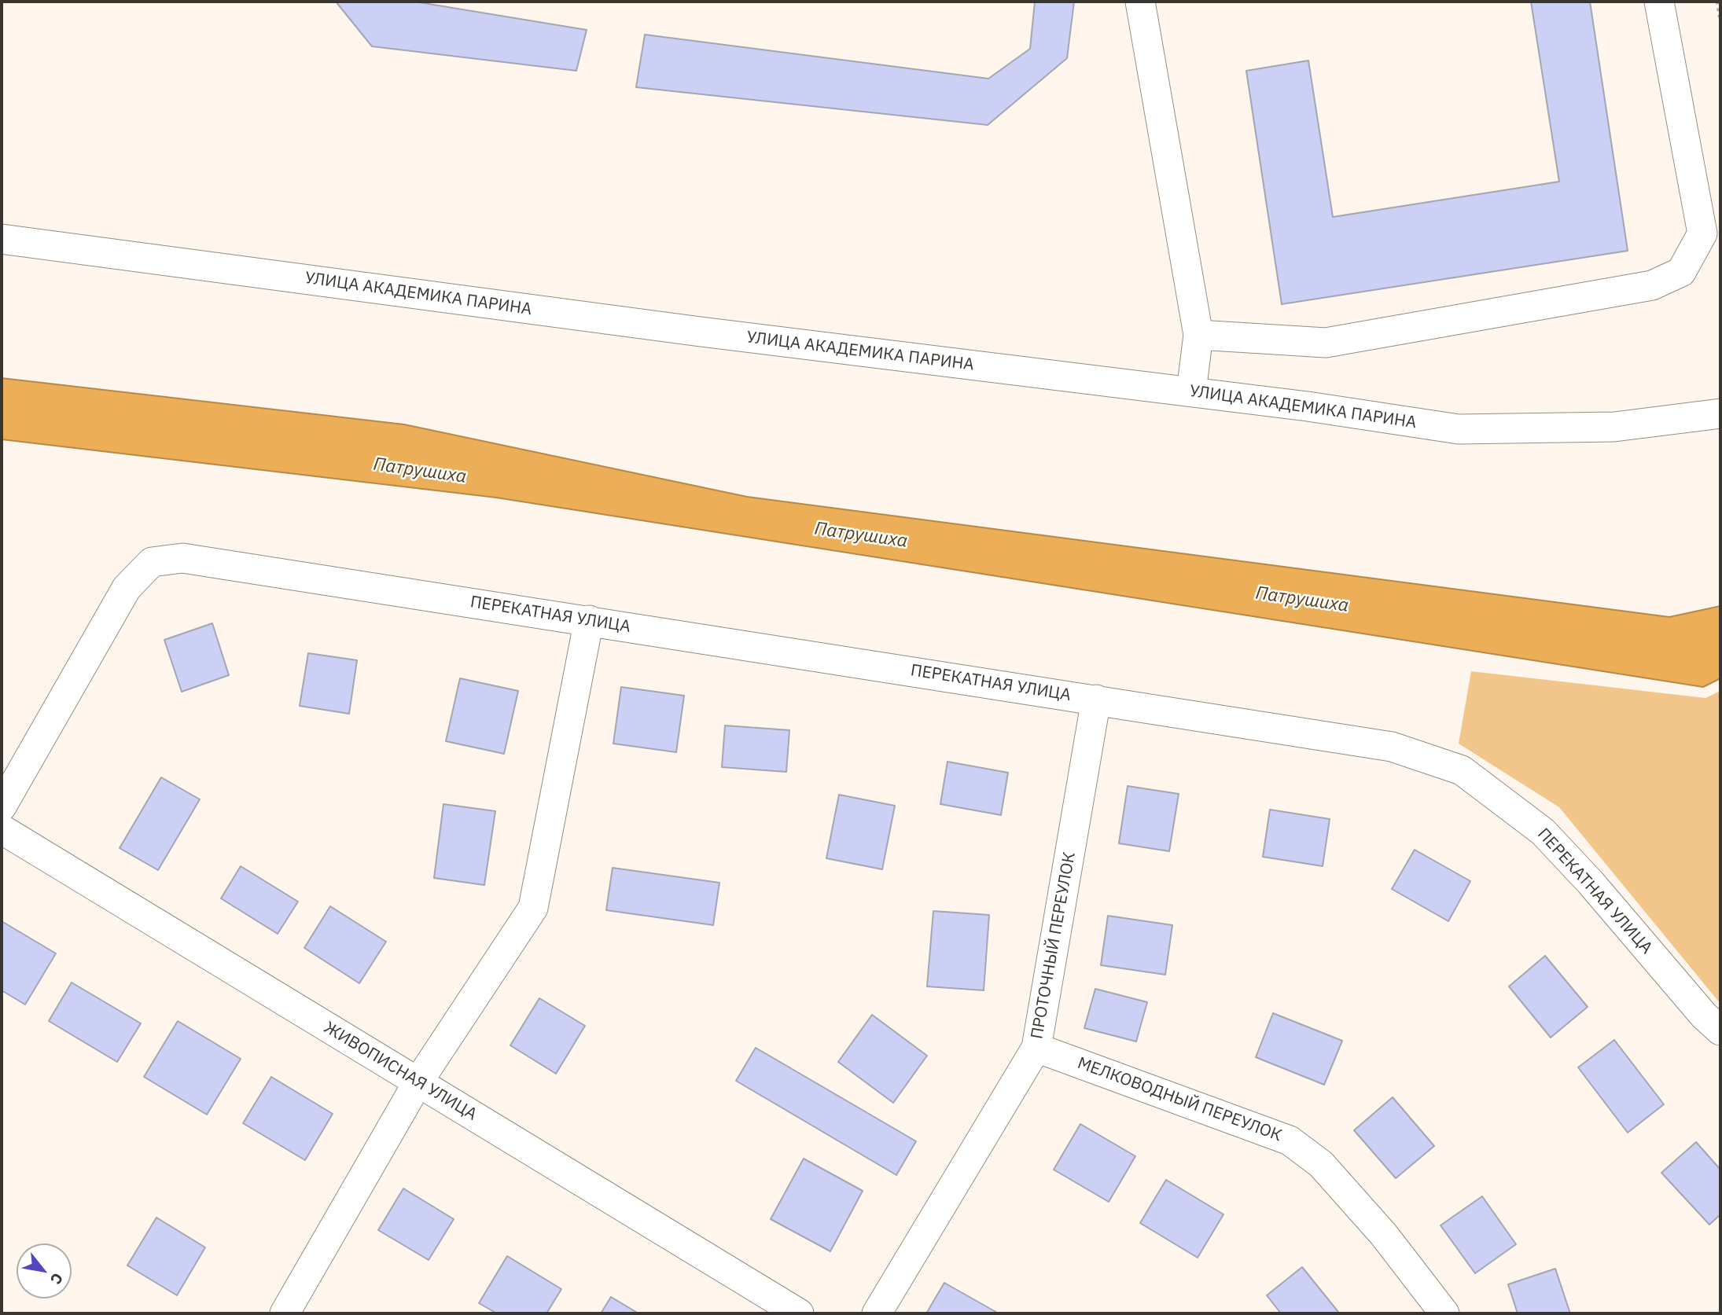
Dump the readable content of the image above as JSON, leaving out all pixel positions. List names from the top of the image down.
{
  "streets": {
    "street": [
      "УЛИЦА АКАДЕМИКА ПАРИНА",
      "ПЕРЕКАТНАЯ УЛИЦА",
      "ПРОТОЧНЫЙ ПЕРЕУЛОК",
      "ЖИВОПИСНАЯ УЛИЦА",
      "МЕЛКОВОДНЫЙ ПЕРЕУЛОК"
    ]
  },
  "crossings": [
    ["ПЕРЕКАТНАЯ УЛИЦА", "ПРОТОЧНЫЙ ПЕРЕУЛОК"],
    ["ПРОТОЧНЫЙ ПЕРЕУЛОК", "МЕЛКОВОДНЫЙ ПЕРЕУЛОК"]
  ],
  "water": ["Патрушиха"],
  "north": "bottom right"
}
